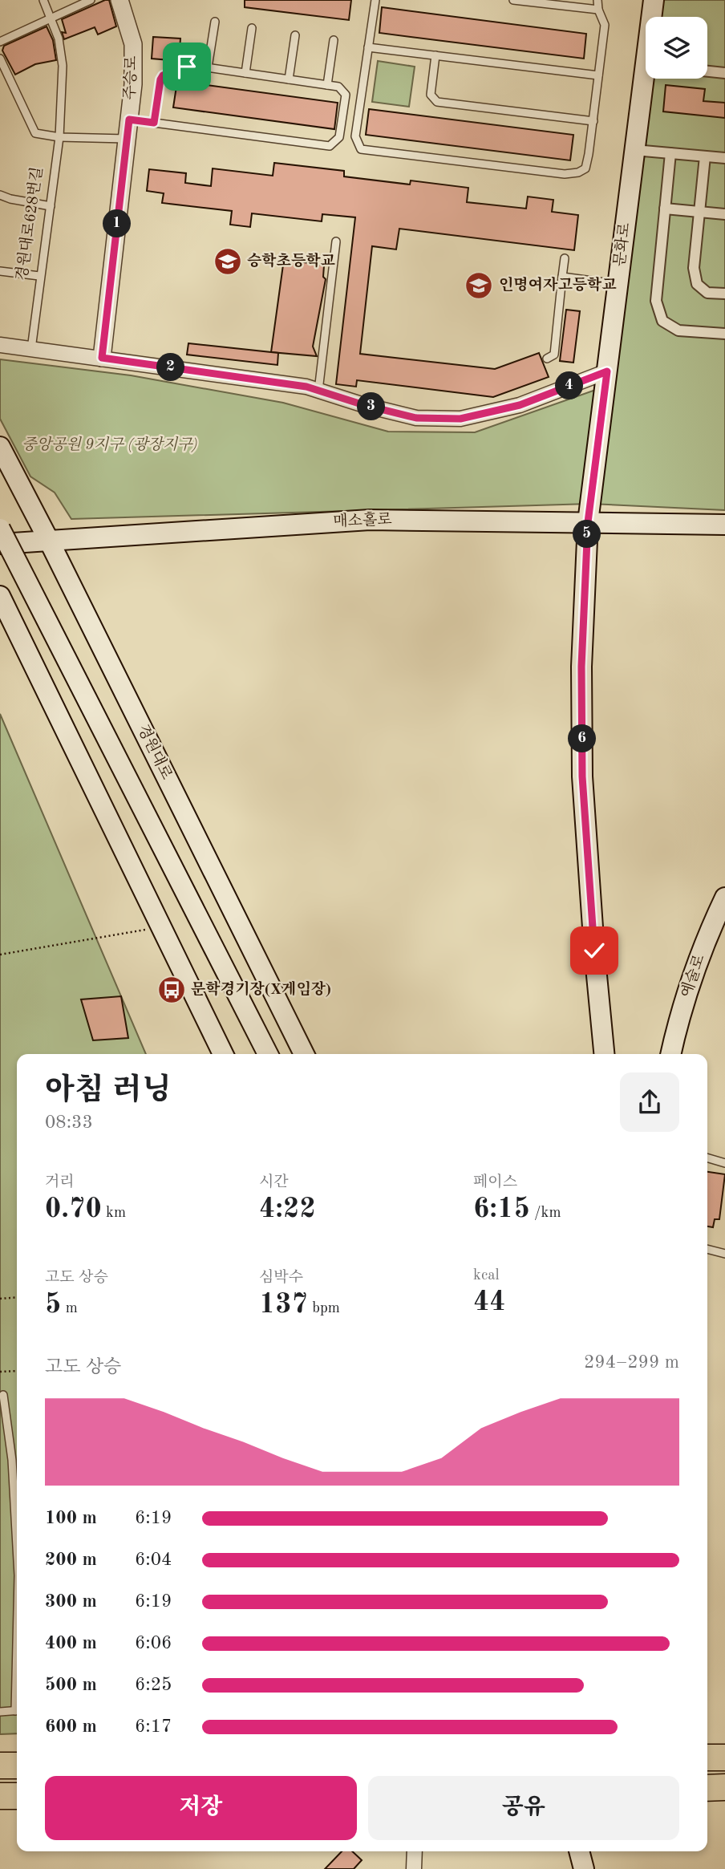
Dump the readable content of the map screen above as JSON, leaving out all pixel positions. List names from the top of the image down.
{
  "streets": {
    "main road": [
      "문화로",
      "매소홀로",
      "경원대로",
      "예술로"
    ],
    "street": ["주승로"],
    "lane": ["경원대로628번길"]
  },
  "crossings": [
    ["문화로", "매소홀로"],
    ["매소홀로", "경원대로"]
  ],
  "parks": ["중앙공원 9지구 (광장지구)"],
  "places": {
    "school or university": ["승학초등학교", "인명여자고등학교"],
    "bus stop": ["문학경기장(X게임장)"]
  },
  "page": {
    "pins": [
      "1",
      "2",
      "4",
      "3",
      "5",
      "6"
    ],
    "heading": ["아침 러닝", "08:33"],
    "stats": [
      ["거리", "0.70 km"],
      ["시간", "4:22"],
      ["페이스", "6:15 /km"],
      ["고도 상승", "5 m"],
      ["심박수", "137 bpm"],
      ["kcal", "44"]
    ],
    "chart": ["고도 상승", "294–299 m"],
    "list": [
      {
        "name": "100 m",
        "note": "6:19"
      },
      {
        "name": "200 m",
        "note": "6:04"
      },
      {
        "name": "300 m",
        "note": "6:19"
      },
      {
        "name": "400 m",
        "note": "6:06"
      },
      {
        "name": "500 m",
        "note": "6:25"
      },
      {
        "name": "600 m",
        "note": "6:17"
      }
    ],
    "buttons": ["저장", "공유"]
  }
}
